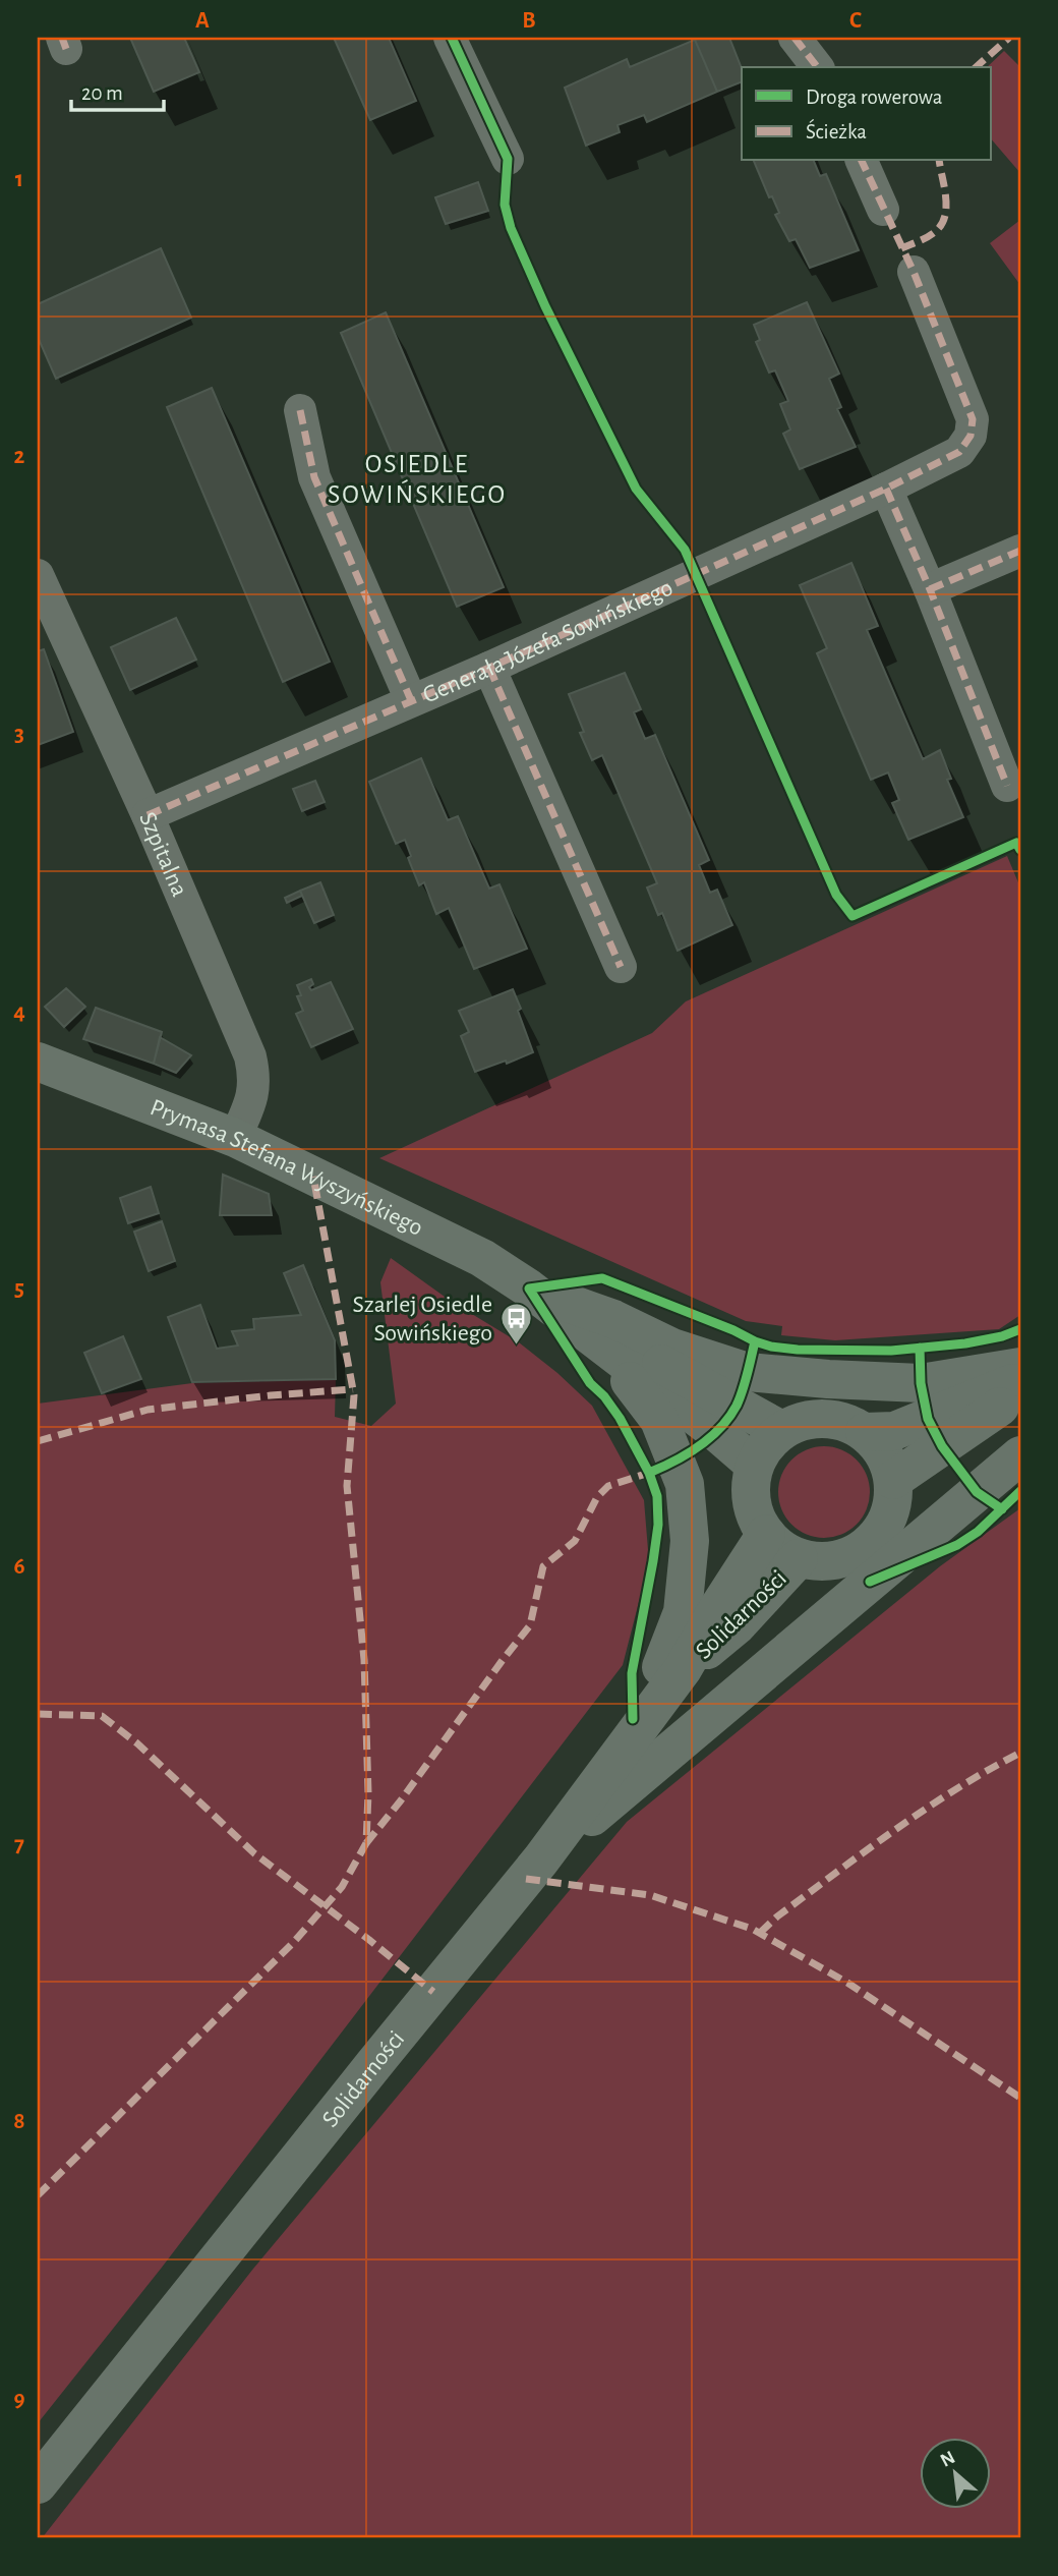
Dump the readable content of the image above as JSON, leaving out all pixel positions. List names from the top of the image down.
{
  "streets": {
    "street": [
      "Generała Józefa Sowińskiego",
      "Szpitalna",
      "Prymasa Stefana Wyszyńskiego",
      "Solidarności"
    ]
  },
  "crossings": [
    ["Generała Józefa Sowińskiego", "Szpitalna"],
    ["Szpitalna", "Prymasa Stefana Wyszyńskiego"],
    ["Prymasa Stefana Wyszyńskiego", "Solidarności"]
  ],
  "districts": ["OSIEDLE SOWIŃSKIEGO"],
  "places": {
    "bus stop": ["Szarlej Osiedle Sowińskiego"]
  },
  "legend": ["Droga rowerowa", "Ścieżka"],
  "scale_bar": "20 m",
  "north": "top left",
  "grid": {
    "columns": ["A", "B", "C"],
    "rows": [
      "1",
      "2",
      "3",
      "4",
      "5",
      "6",
      "7",
      "8",
      "9"
    ]
  }
}
